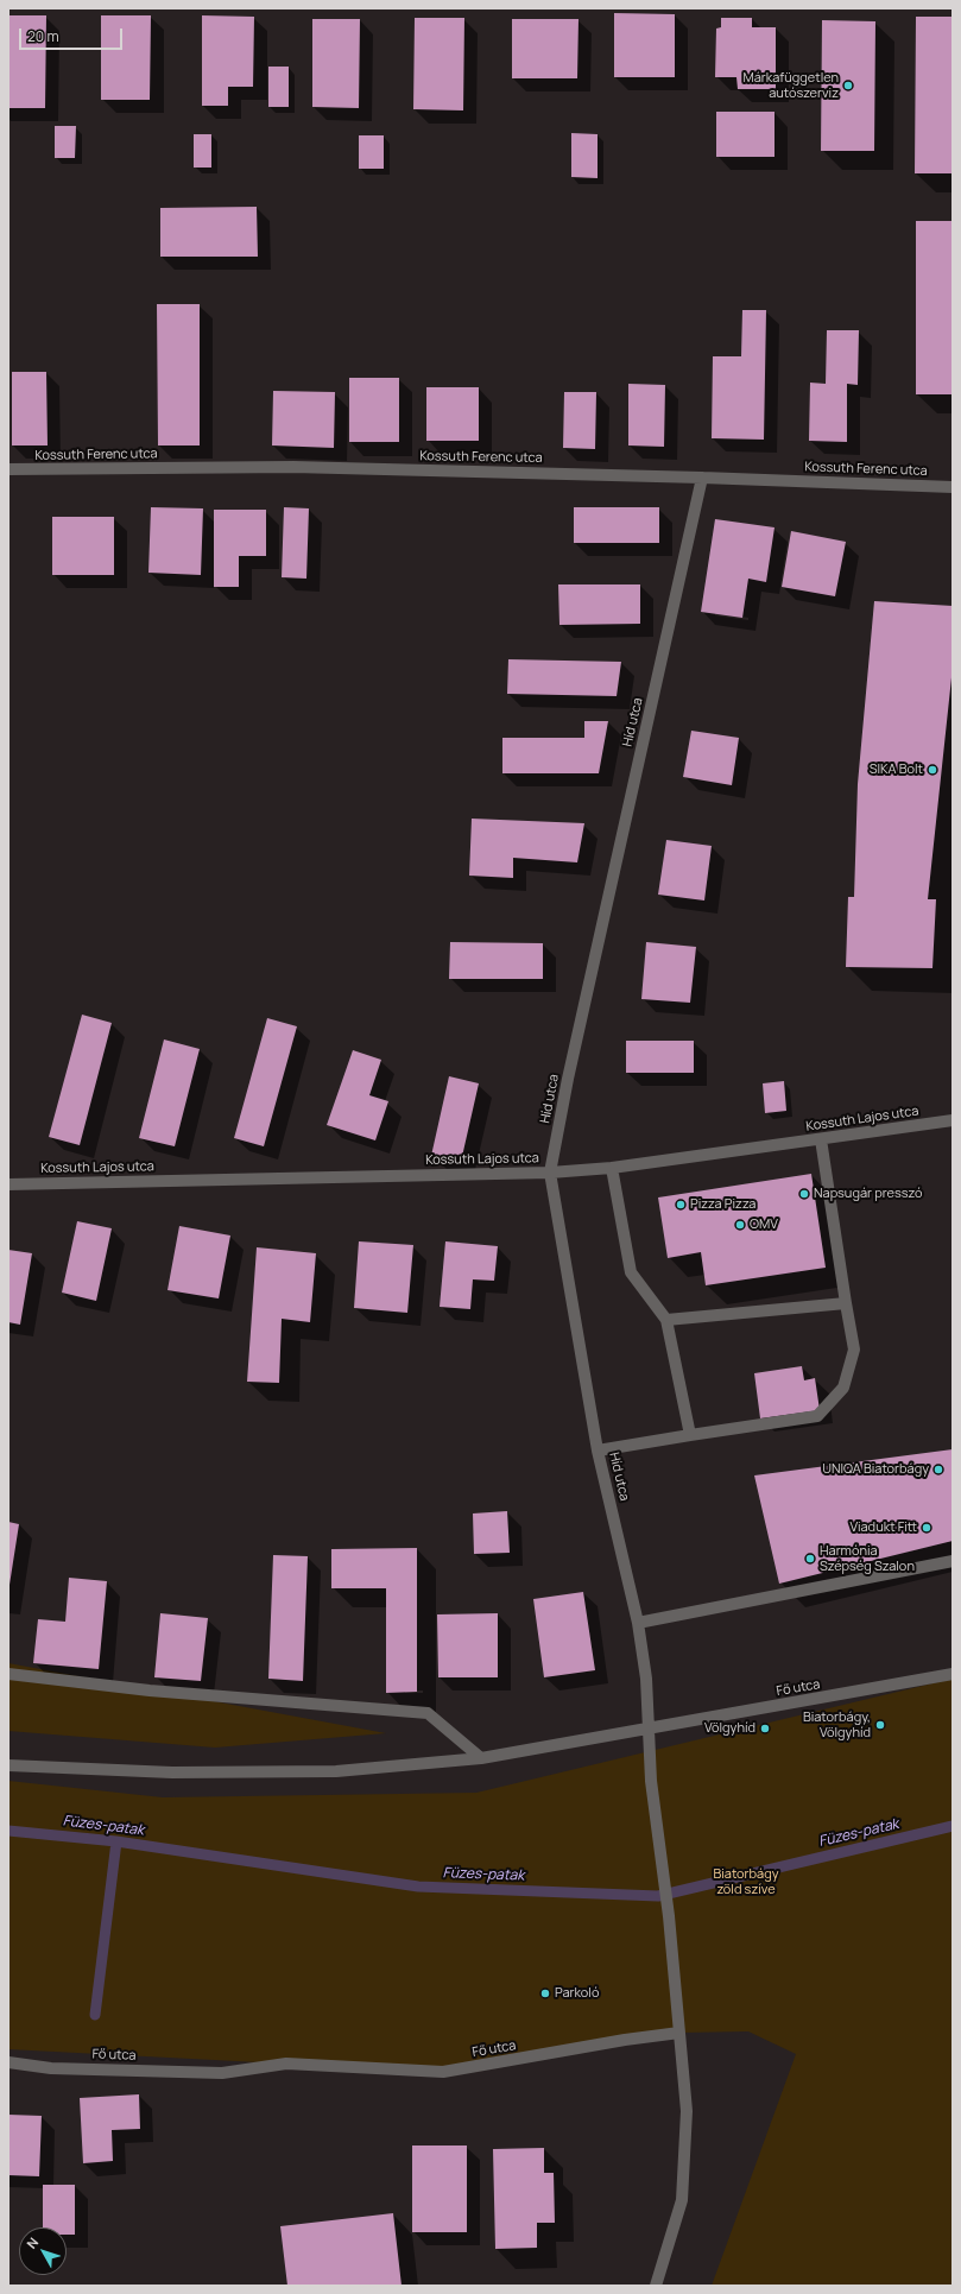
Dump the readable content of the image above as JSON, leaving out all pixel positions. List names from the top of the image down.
{
  "streets": {
    "street": [
      "Kossuth Ferenc utca",
      "Híd utca",
      "Kossuth Lajos utca",
      "Fő utca"
    ]
  },
  "crossings": [
    ["Kossuth Ferenc utca", "Híd utca"],
    ["Híd utca", "Kossuth Lajos utca"],
    ["Híd utca", "Fő utca"]
  ],
  "water": ["Füzes-patak"],
  "parks": ["Biatorbágy zöld szíve"],
  "places": [
    "Márkafüggetlen autószerviz",
    "SIKA Bolt",
    "Napsugár presszó",
    "Pizza Pizza",
    "OMV",
    "UNIQA Biatorbágy",
    "Viadukt Fitt",
    "Harmónia Szépség Szalon",
    "Biatorbágy, Völgyhíd",
    "Völgyhíd",
    "Parkoló"
  ],
  "scale_bar": "20 m",
  "north": "top left"
}
